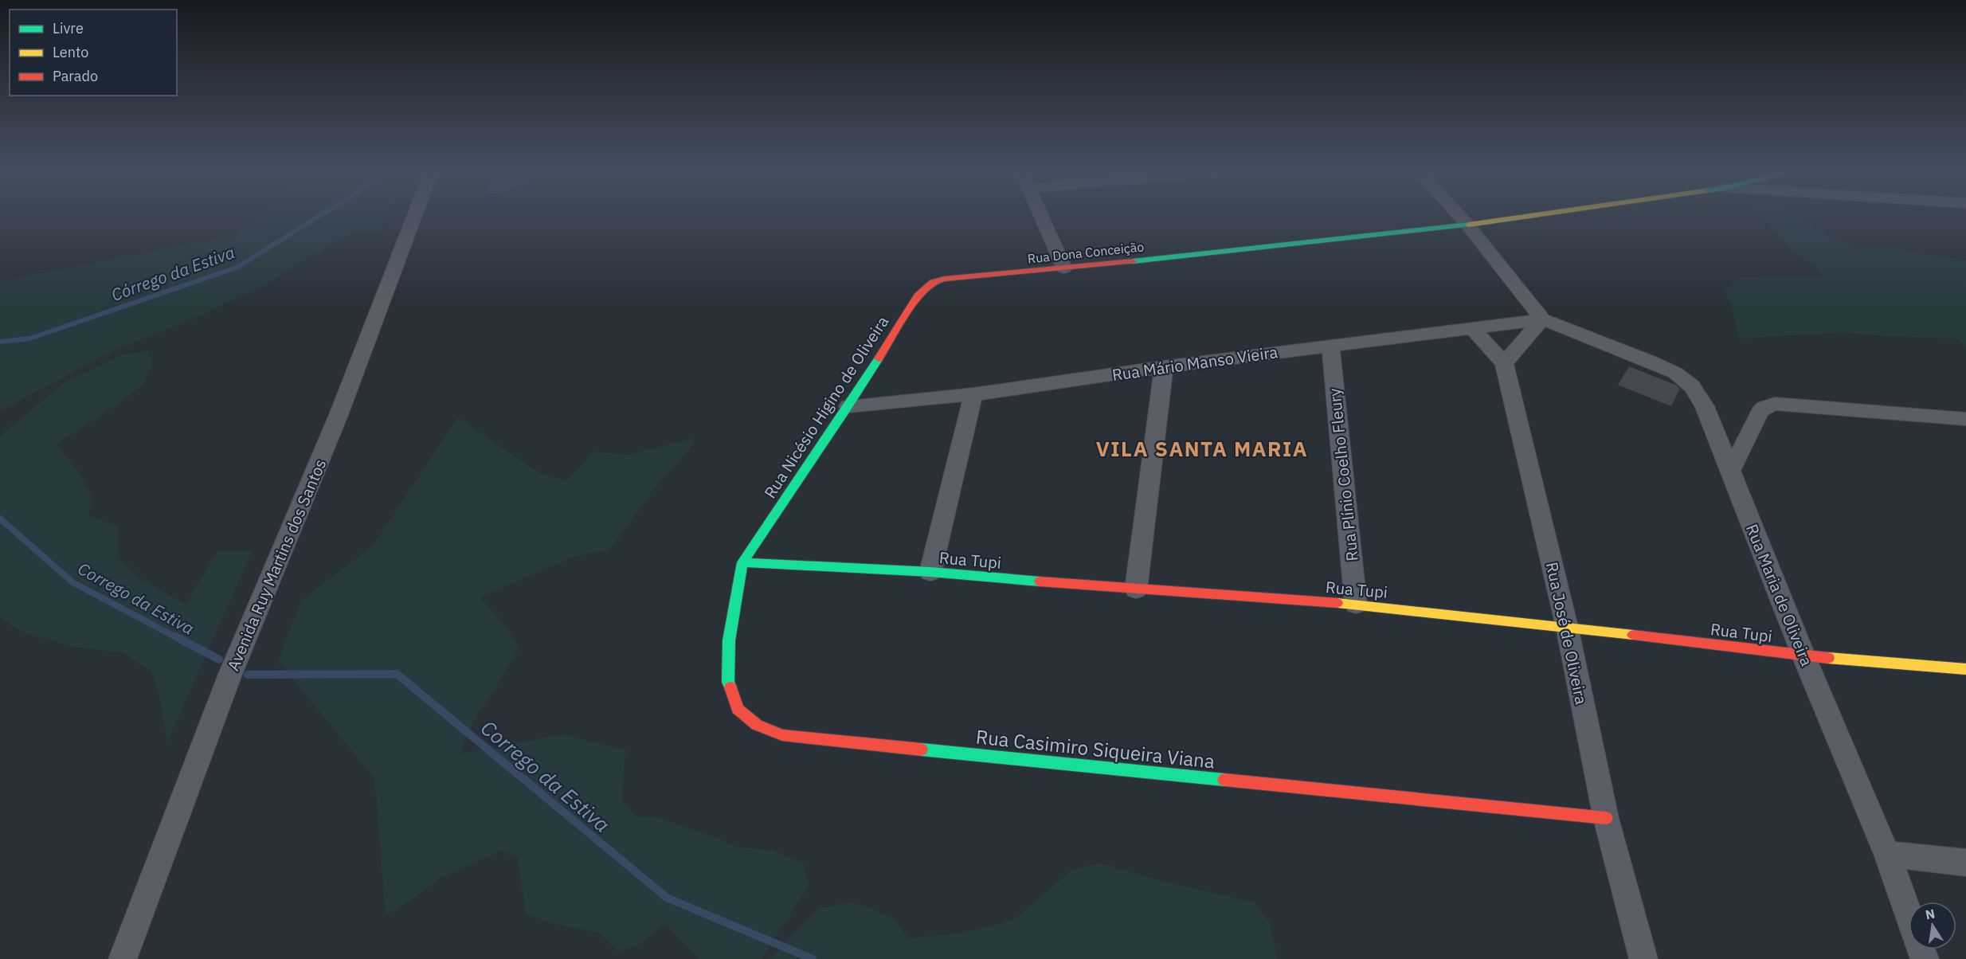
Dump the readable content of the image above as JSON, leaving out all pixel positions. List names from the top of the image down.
{
  "streets": {
    "street": [
      "Rua Dona Conceição",
      "Rua Mário Manso Vieira",
      "Rua Nicésio Higino de Oliveira",
      "Rua Plínio Coelho Fleury",
      "Rua Tupi",
      "Avenida Ruy Martins dos Santos",
      "Rua Maria de Oliveira",
      "Rua José de Oliveira",
      "Rua Casimiro Siqueira Viana"
    ]
  },
  "crossings": [
    ["Rua Dona Conceição", "Rua Nicésio Higino de Oliveira"],
    ["Rua Mário Manso Vieira", "Rua Nicésio Higino de Oliveira"],
    ["Rua Mário Manso Vieira", "Rua Plínio Coelho Fleury"],
    ["Rua Mário Manso Vieira", "Rua Maria de Oliveira"],
    ["Rua Nicésio Higino de Oliveira", "Rua Tupi"],
    ["Rua Nicésio Higino de Oliveira", "Rua Casimiro Siqueira Viana"],
    ["Rua Plínio Coelho Fleury", "Rua Tupi"],
    ["Rua Tupi", "Rua Maria de Oliveira"],
    ["Rua Tupi", "Rua José de Oliveira"],
    ["Rua Tupi", "Rua Casimiro Siqueira Viana"],
    ["Rua José de Oliveira", "Rua Casimiro Siqueira Viana"]
  ],
  "districts": ["VILA SANTA MARIA"],
  "water": ["Córrego da Estiva", "Corrego da Estiva"],
  "legend": ["Livre", "Lento", "Parado"],
  "north": "top"
}
